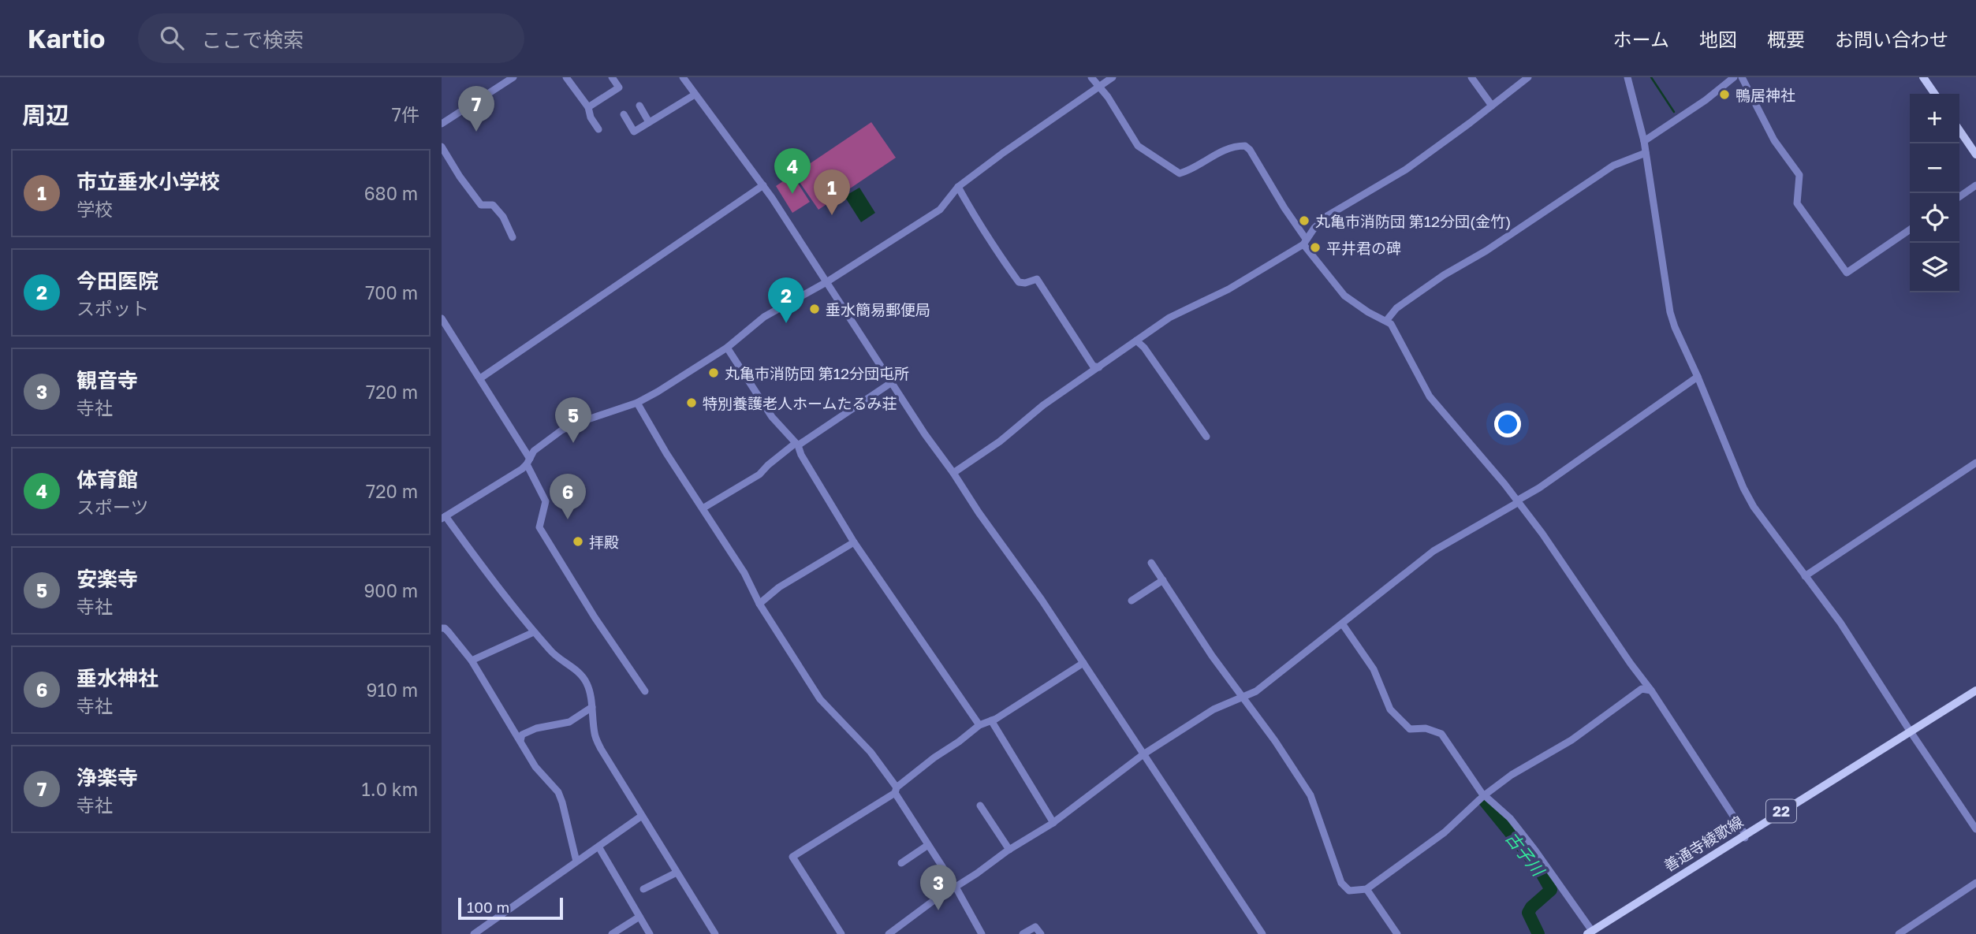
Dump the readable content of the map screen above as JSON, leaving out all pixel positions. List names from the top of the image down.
{
  "streets": {
    "main road": ["22", "善通寺綾歌線"]
  },
  "water": ["古子川"],
  "places": [
    "鴨居神社",
    "丸亀市消防団 第12分団(金竹)",
    "平井君の碑",
    "垂水簡易郵便局",
    "丸亀市消防団 第12分団屯所",
    "特別養護老人ホームたるみ荘",
    "拝殿"
  ],
  "scale_bar": "100 m",
  "page": {
    "header": "Kartio",
    "search": "ここで検索",
    "nav": [
      "ホーム",
      "地図",
      "概要",
      "お問い合わせ"
    ],
    "heading": ["周辺", "7件"],
    "pins": [
      "7",
      "4",
      "1",
      "2",
      "5",
      "6",
      "3"
    ],
    "map_buttons": ["+", "−"],
    "list": [
      {
        "mark": "1",
        "name": "市立垂水小学校",
        "note": "学校",
        "value": "680 m"
      },
      {
        "mark": "2",
        "name": "今田医院",
        "note": "スポット",
        "value": "700 m"
      },
      {
        "mark": "3",
        "name": "観音寺",
        "note": "寺社",
        "value": "720 m"
      },
      {
        "mark": "4",
        "name": "体育館",
        "note": "スポーツ",
        "value": "720 m"
      },
      {
        "mark": "5",
        "name": "安楽寺",
        "note": "寺社",
        "value": "900 m"
      },
      {
        "mark": "6",
        "name": "垂水神社",
        "note": "寺社",
        "value": "910 m"
      },
      {
        "mark": "7",
        "name": "浄楽寺",
        "note": "寺社",
        "value": "1.0 km"
      }
    ],
    "scale": "100 m"
  }
}
